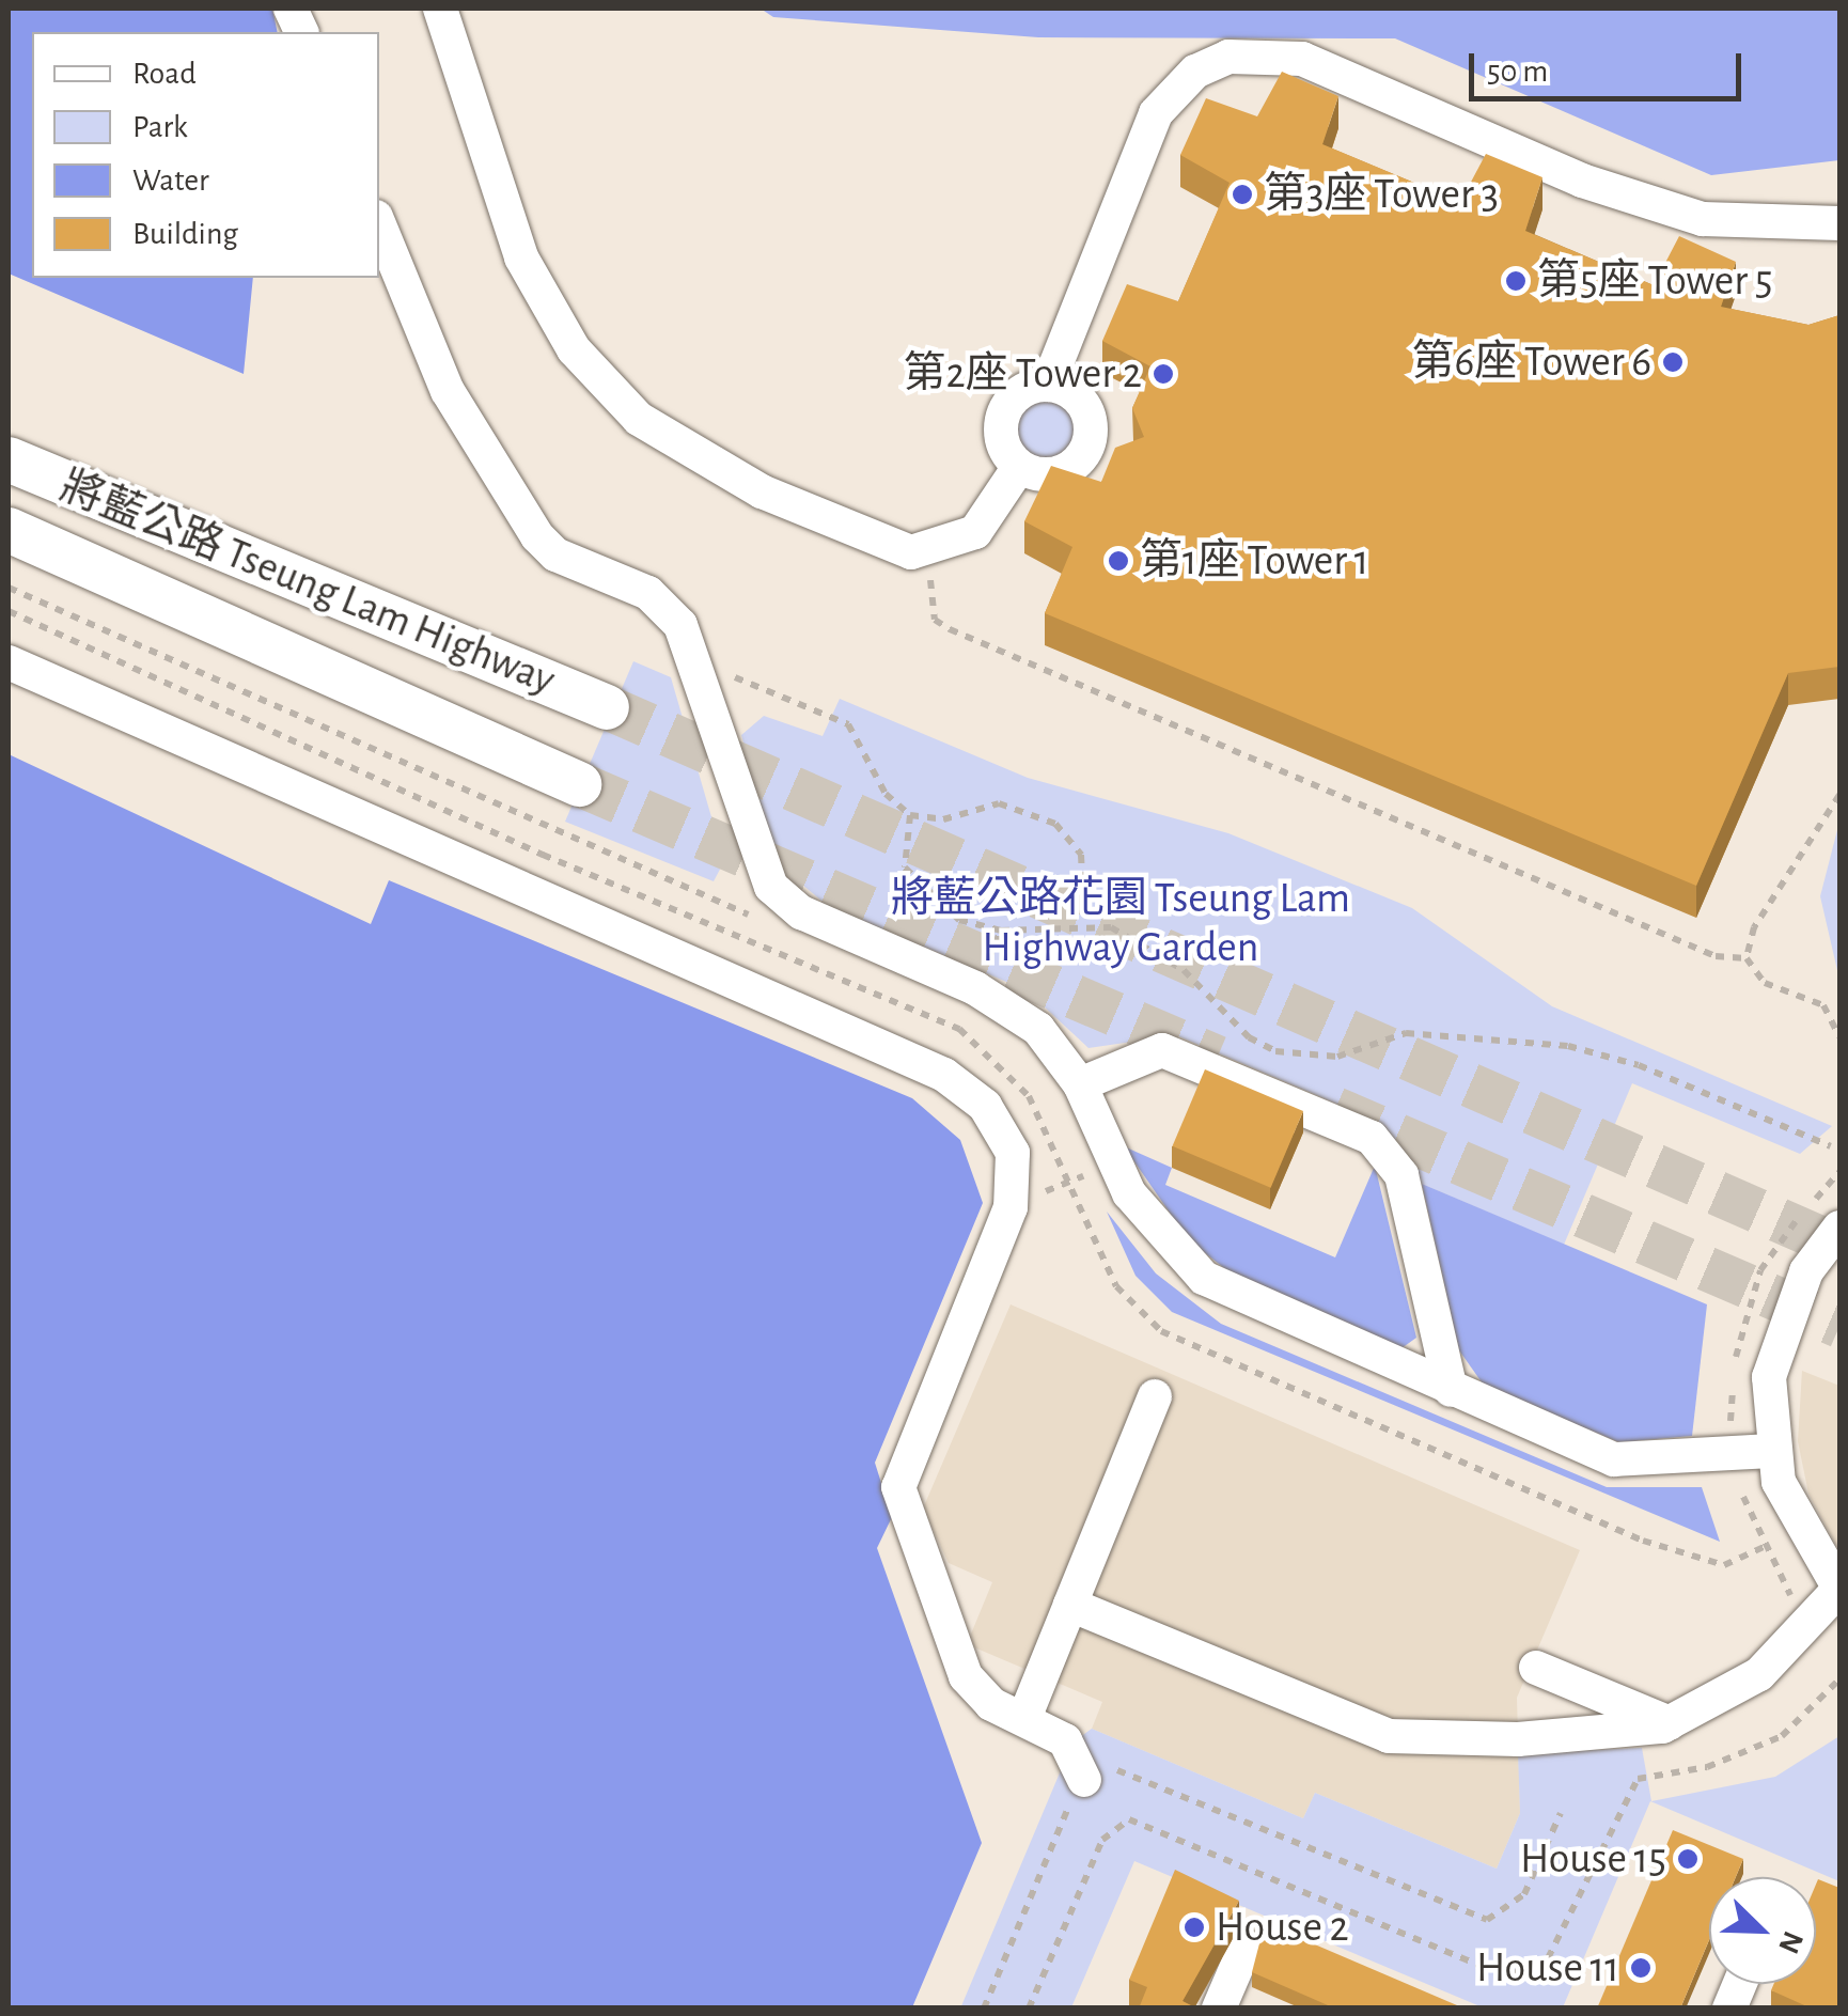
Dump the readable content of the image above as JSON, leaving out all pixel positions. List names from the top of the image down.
{
  "streets": {
    "main road": ["將藍公路 Tseung Lam Highway"]
  },
  "parks": ["將藍公路花園 Tseung Lam Highway Garden"],
  "places": [
    "第3座 Tower 3",
    "第5座 Tower 5",
    "第6座 Tower 6",
    "第2座 Tower 2",
    "第1座 Tower 1",
    "House 15",
    "House 2",
    "House 11"
  ],
  "legend": [
    "Road",
    "Park",
    "Water",
    "Building"
  ],
  "scale_bar": "50 m",
  "north": "bottom right"
}
